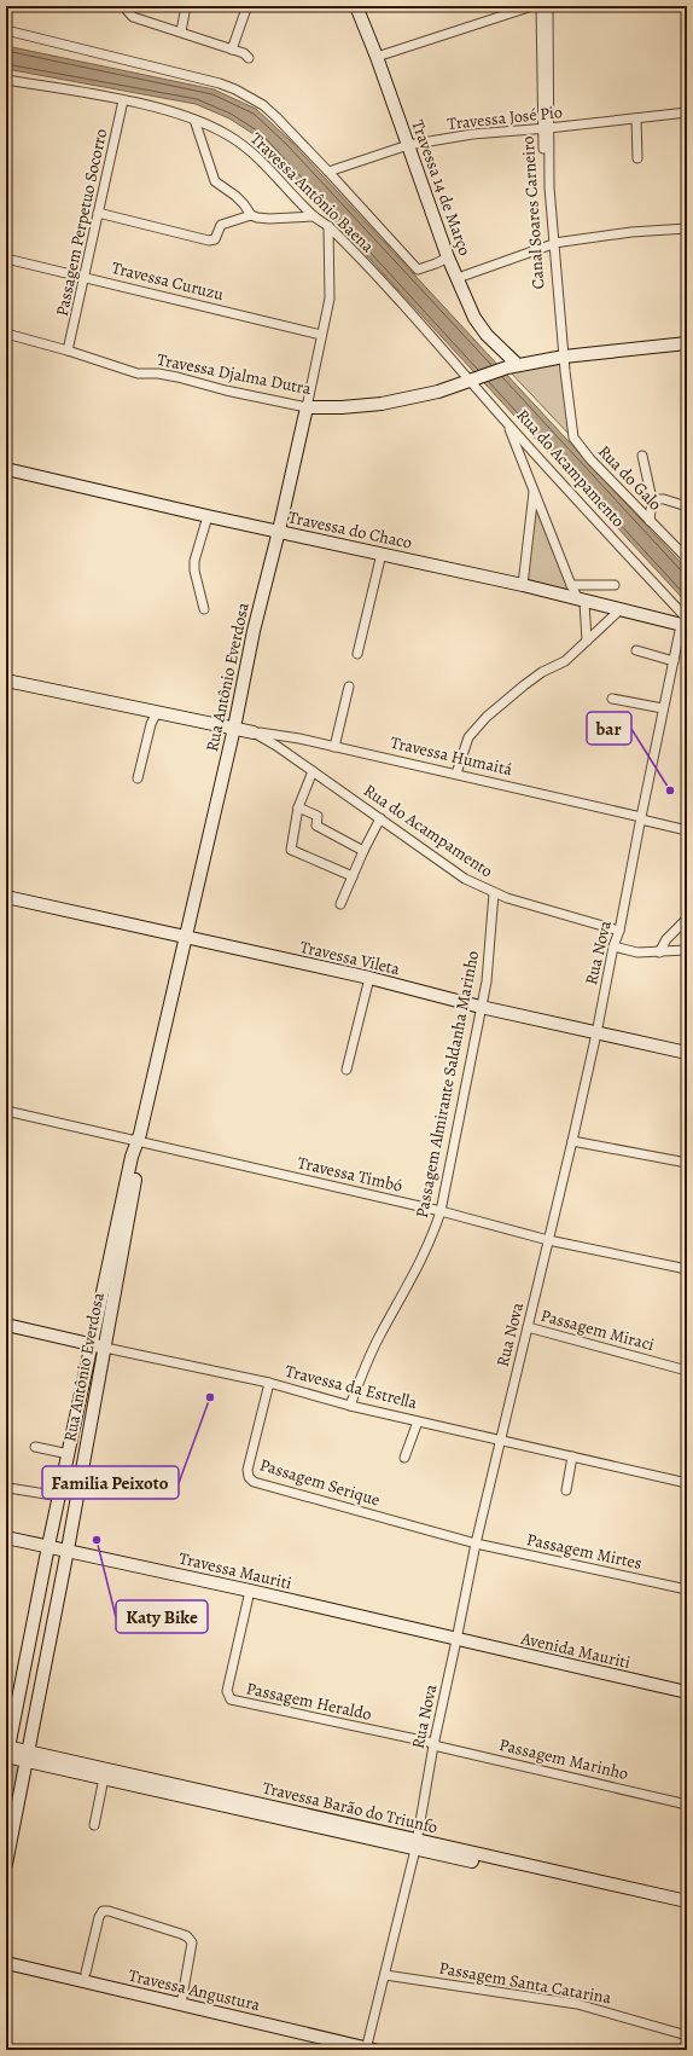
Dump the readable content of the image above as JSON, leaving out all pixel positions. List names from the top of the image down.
{
  "streets": {
    "street": [
      "Travessa José Pio",
      "Travessa 14 de Março",
      "Travessa Antônio Baena",
      "Canal Soares Carneiro",
      "Passagem Perpetuo Socorro",
      "Travessa Curuzu",
      "Travessa Djalma Dutra",
      "Rua do Acampamento",
      "Rua do Galo",
      "Travessa do Chaco",
      "Rua Antônio Everdosa",
      "Travessa Humaitá",
      "Rua Nova",
      "Travessa Vileta",
      "Passagem Almirante Saldanha Marinho",
      "Travessa Timbó",
      "Passagem Miraci",
      "Travessa da Estrella",
      "Passagem Serique",
      "Passagem Mirtes",
      "Travessa Mauriti",
      "Avenida Mauriti",
      "Passagem Heraldo",
      "Passagem Marinho",
      "Travessa Barão do Triunfo",
      "Passagem Santa Catarina",
      "Travessa Angustura"
    ]
  },
  "crossings": [
    ["Travessa José Pio", "Travessa 14 de Março"],
    ["Travessa José Pio", "Travessa Antônio Baena"],
    ["Travessa José Pio", "Canal Soares Carneiro"],
    ["Travessa 14 de Março", "Travessa Antônio Baena"],
    ["Travessa 14 de Março", "Travessa Djalma Dutra"],
    ["Travessa Antônio Baena", "Passagem Perpetuo Socorro"],
    ["Travessa Antônio Baena", "Travessa Djalma Dutra"],
    ["Travessa Antônio Baena", "Rua do Acampamento"],
    ["Travessa Antônio Baena", "Rua Antônio Everdosa"],
    ["Canal Soares Carneiro", "Travessa Djalma Dutra"],
    ["Canal Soares Carneiro", "Rua do Galo"],
    ["Passagem Perpetuo Socorro", "Travessa Curuzu"],
    ["Passagem Perpetuo Socorro", "Travessa Djalma Dutra"],
    ["Travessa Curuzu", "Rua Antônio Everdosa"],
    ["Travessa Djalma Dutra", "Rua do Acampamento"],
    ["Travessa Djalma Dutra", "Rua Antônio Everdosa"],
    ["Rua do Acampamento", "Travessa do Chaco"],
    ["Rua do Acampamento", "Rua Antônio Everdosa"],
    ["Rua do Acampamento", "Travessa Humaitá"],
    ["Rua do Acampamento", "Rua Nova"],
    ["Rua do Acampamento", "Passagem Almirante Saldanha Marinho"],
    ["Travessa do Chaco", "Rua Antônio Everdosa"],
    ["Travessa do Chaco", "Rua Nova"],
    ["Rua Antônio Everdosa", "Travessa Vileta"],
    ["Rua Antônio Everdosa", "Travessa Timbó"],
    ["Rua Antônio Everdosa", "Travessa da Estrella"],
    ["Rua Antônio Everdosa", "Travessa Mauriti"],
    ["Rua Antônio Everdosa", "Travessa Barão do Triunfo"],
    ["Travessa Humaitá", "Rua Nova"],
    ["Rua Nova", "Travessa Vileta"],
    ["Rua Nova", "Travessa Timbó"],
    ["Rua Nova", "Passagem Miraci"],
    ["Rua Nova", "Travessa da Estrella"],
    ["Rua Nova", "Passagem Serique"],
    ["Rua Nova", "Passagem Mirtes"],
    ["Rua Nova", "Travessa Mauriti"],
    ["Rua Nova", "Avenida Mauriti"],
    ["Rua Nova", "Passagem Heraldo"],
    ["Rua Nova", "Passagem Marinho"],
    ["Rua Nova", "Travessa Barão do Triunfo"],
    ["Rua Nova", "Passagem Santa Catarina"],
    ["Rua Nova", "Travessa Angustura"],
    ["Travessa Vileta", "Passagem Almirante Saldanha Marinho"],
    ["Passagem Almirante Saldanha Marinho", "Travessa Timbó"],
    ["Passagem Almirante Saldanha Marinho", "Travessa da Estrella"],
    ["Travessa da Estrella", "Passagem Serique"],
    ["Passagem Serique", "Passagem Mirtes"],
    ["Travessa Mauriti", "Avenida Mauriti"],
    ["Travessa Mauriti", "Passagem Heraldo"],
    ["Passagem Heraldo", "Passagem Marinho"]
  ],
  "places": ["bar", "Familia Peixoto", "Katy Bike"]
}
